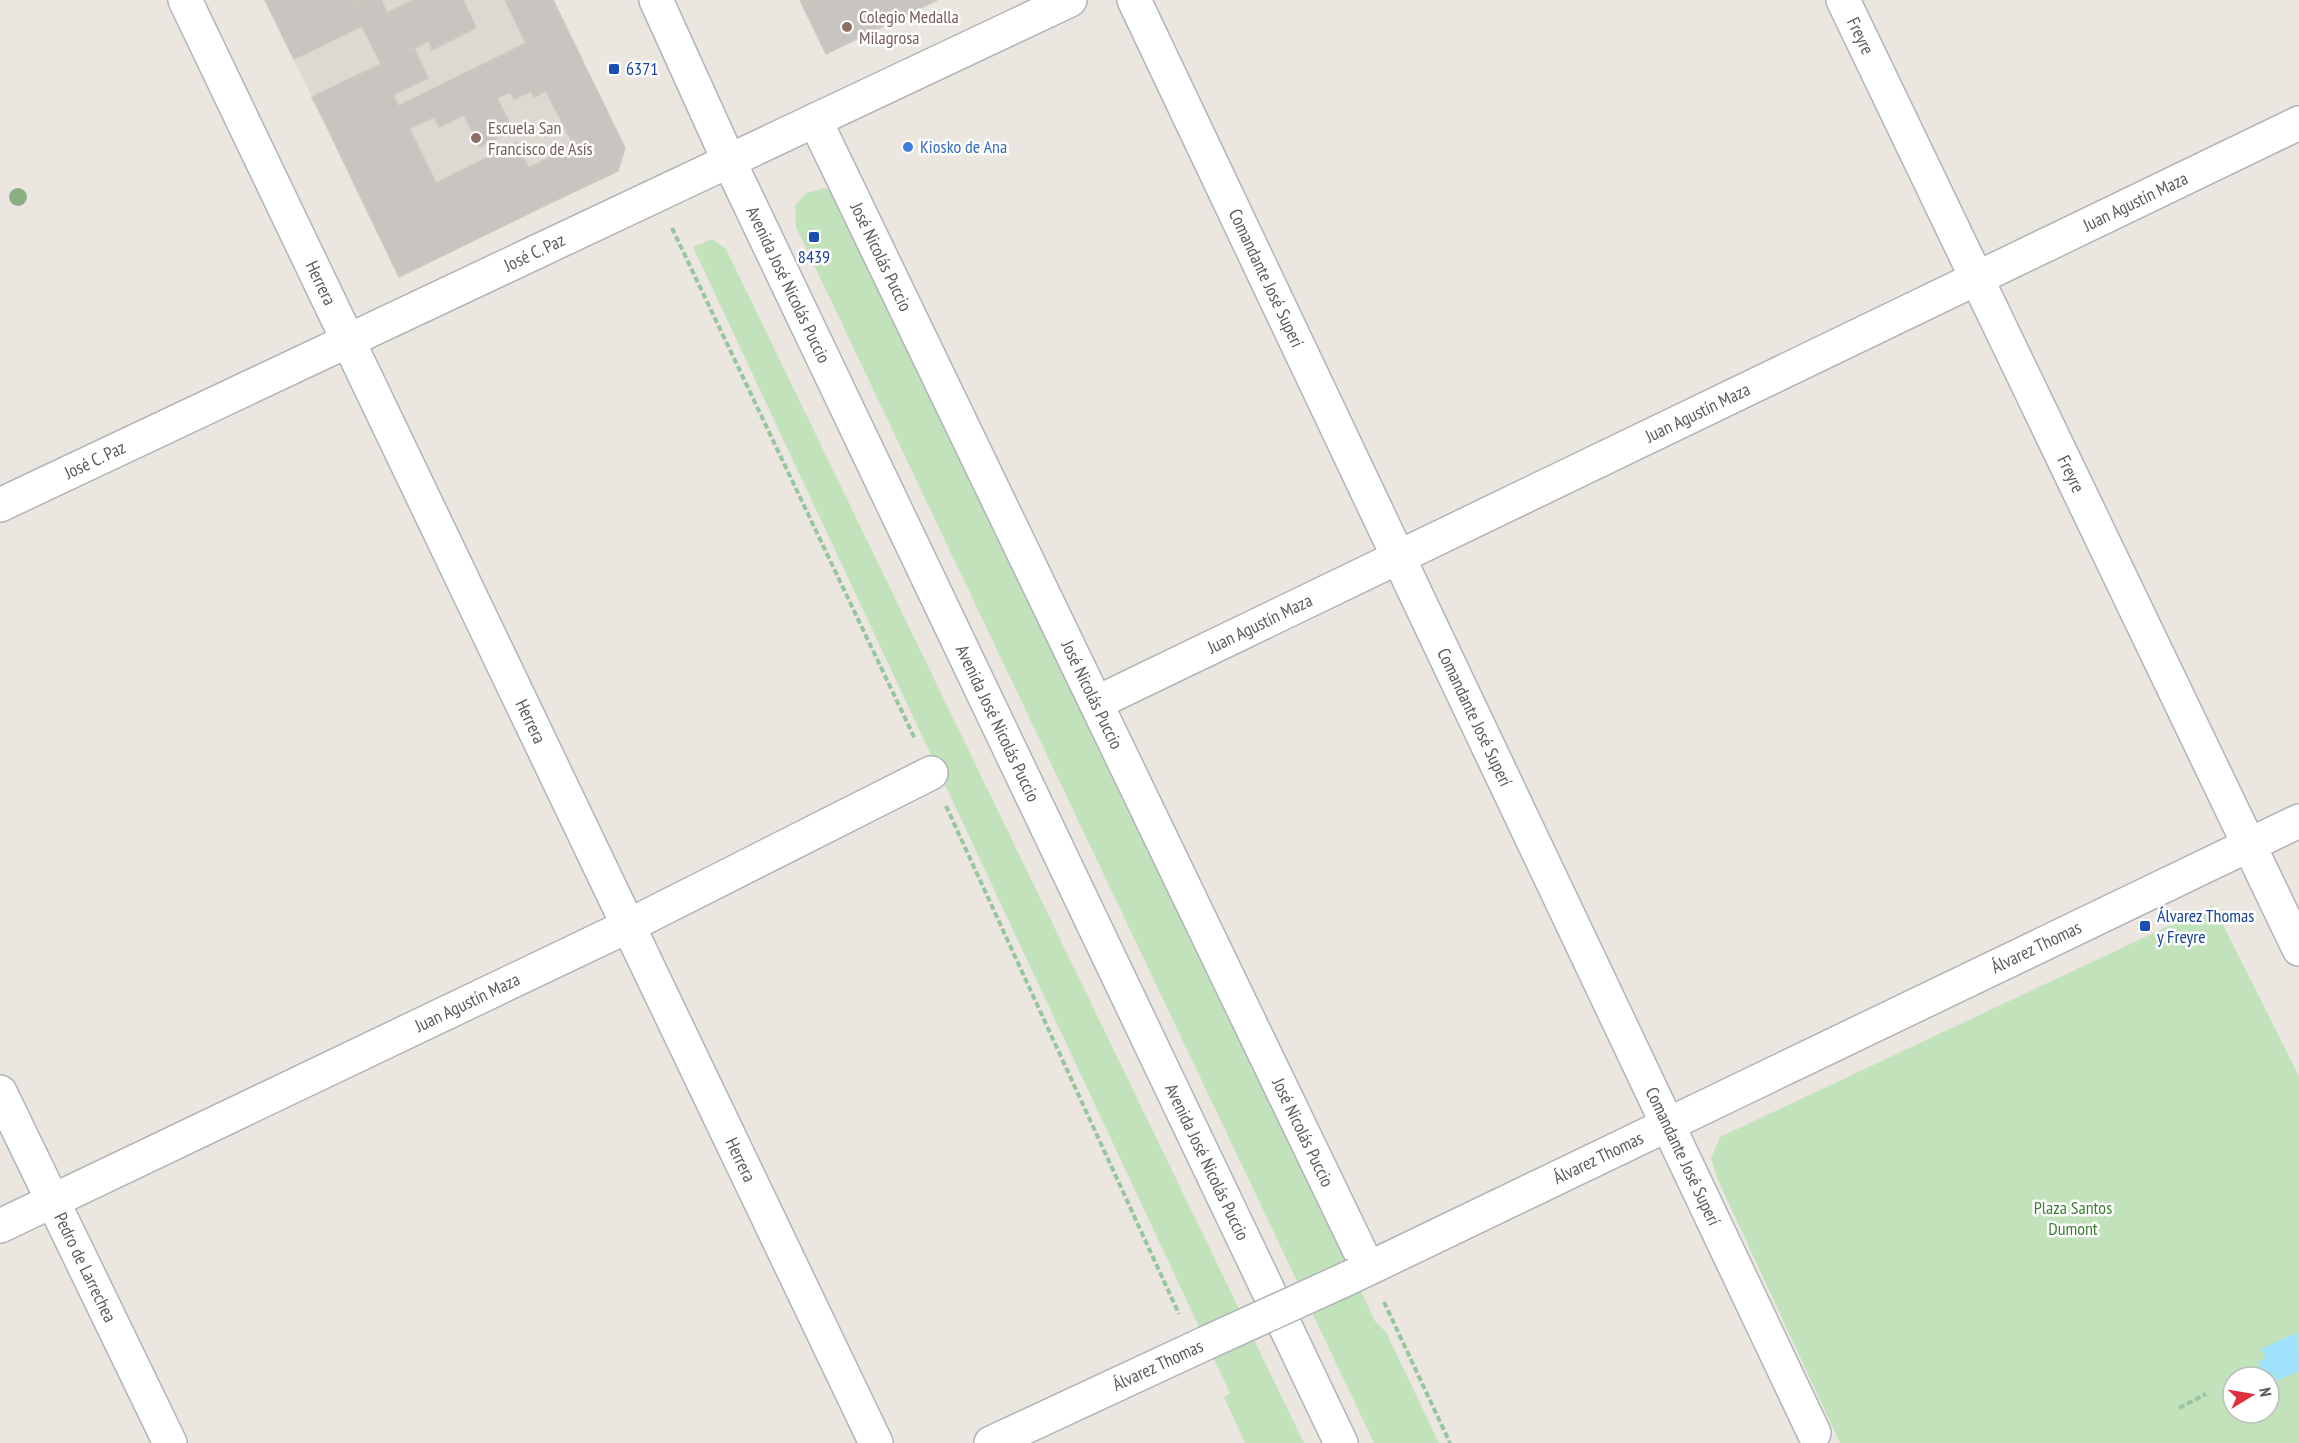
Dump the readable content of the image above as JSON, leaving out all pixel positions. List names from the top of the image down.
{
  "streets": {
    "street": [
      "Freyre",
      "Juan Agustín Maza",
      "José C. Paz",
      "José Nicolás Puccio",
      "Comandante José Superí",
      "Herrera",
      "Avenida José Nicolás Puccio",
      "Álvarez Thomas",
      "Pedro de Larrechea"
    ]
  },
  "crossings": [
    ["Freyre", "Juan Agustín Maza"],
    ["Freyre", "Álvarez Thomas"],
    ["Juan Agustín Maza", "José Nicolás Puccio"],
    ["Juan Agustín Maza", "Comandante José Superí"],
    ["Juan Agustín Maza", "Herrera"],
    ["Juan Agustín Maza", "Pedro de Larrechea"],
    ["José C. Paz", "José Nicolás Puccio"],
    ["José C. Paz", "Herrera"],
    ["José C. Paz", "Avenida José Nicolás Puccio"],
    ["José Nicolás Puccio", "Álvarez Thomas"],
    ["Comandante José Superí", "Álvarez Thomas"]
  ],
  "parks": ["Plaza Santos Dumont"],
  "places": {
    "other": ["Colegio Medalla Milagrosa", "Escuela San Francisco de Asís", "Kiosko de Ana"],
    "transit": ["6371", "8439", "Álvarez Thomas y Freyre"]
  },
  "north": "right"
}
